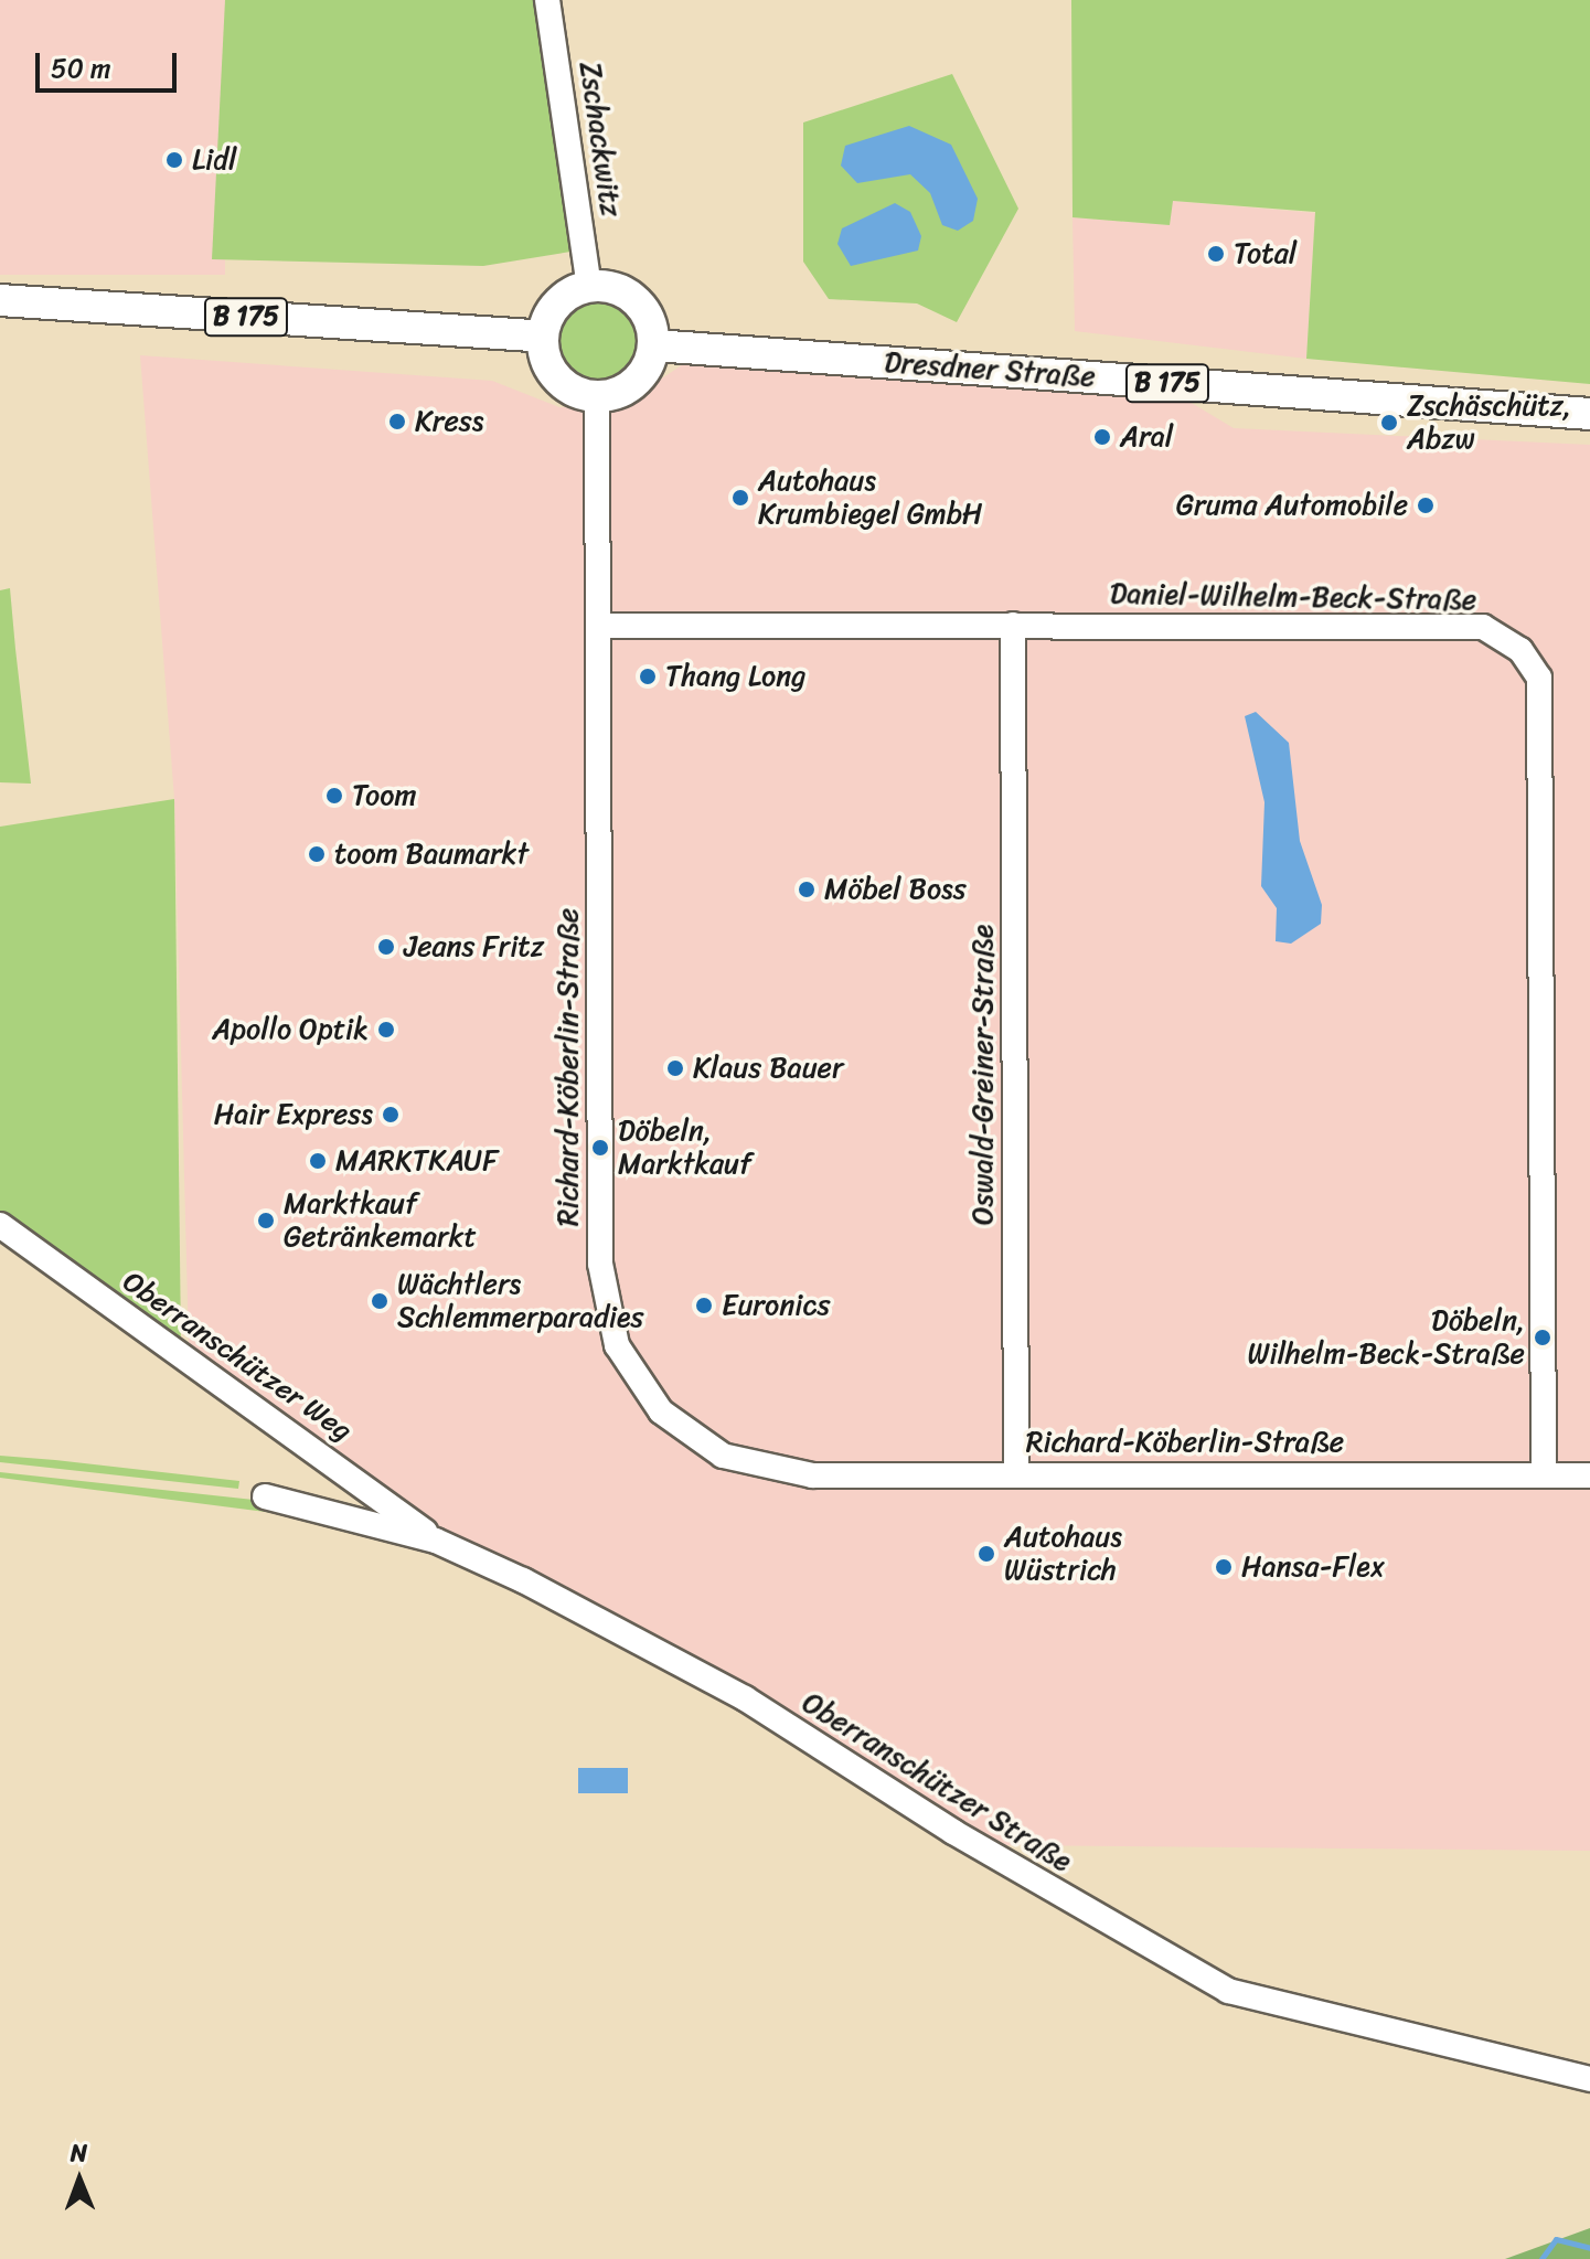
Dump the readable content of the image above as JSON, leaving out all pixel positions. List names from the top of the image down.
{
  "streets": {
    "main road": ["B 175", "Dresdner Straße"],
    "street": [
      "Zschackwitz",
      "Daniel-Wilhelm-Beck-Straße",
      "Richard-Köberlin-Straße",
      "Oswald-Greiner-Straße",
      "Oberranschützer Weg",
      "Oberranschützer Straße"
    ]
  },
  "crossings": [
    ["Zschackwitz", "B 175"],
    ["Zschackwitz", "Dresdner Straße"],
    ["Zschackwitz", "Richard-Köberlin-Straße"],
    ["B 175", "Dresdner Straße"],
    ["B 175", "Richard-Köberlin-Straße"],
    ["Dresdner Straße", "Richard-Köberlin-Straße"],
    ["Daniel-Wilhelm-Beck-Straße", "Richard-Köberlin-Straße"],
    ["Daniel-Wilhelm-Beck-Straße", "Oswald-Greiner-Straße"],
    ["Richard-Köberlin-Straße", "Oswald-Greiner-Straße"],
    ["Oberranschützer Weg", "Oberranschützer Straße"]
  ],
  "places": [
    "Lidl",
    "Total",
    "Kress",
    "Zschäschütz, Abzw",
    "Aral",
    "Autohaus Krumbiegel GmbH",
    "Gruma Automobile",
    "Thang Long",
    "Toom",
    "toom Baumarkt",
    "Möbel Boss",
    "Jeans Fritz",
    "Apollo Optik",
    "Klaus Bauer",
    "Hair Express",
    "Döbeln, Marktkauf",
    "MARKTKAUF",
    "Marktkauf Getränkemarkt",
    "Wächtlers Schlemmerparadies",
    "Euronics",
    "Döbeln, Wilhelm-Beck-Straße",
    "Autohaus Wüstrich",
    "Hansa-Flex"
  ],
  "scale_bar": "50 m",
  "north": "top"
}
